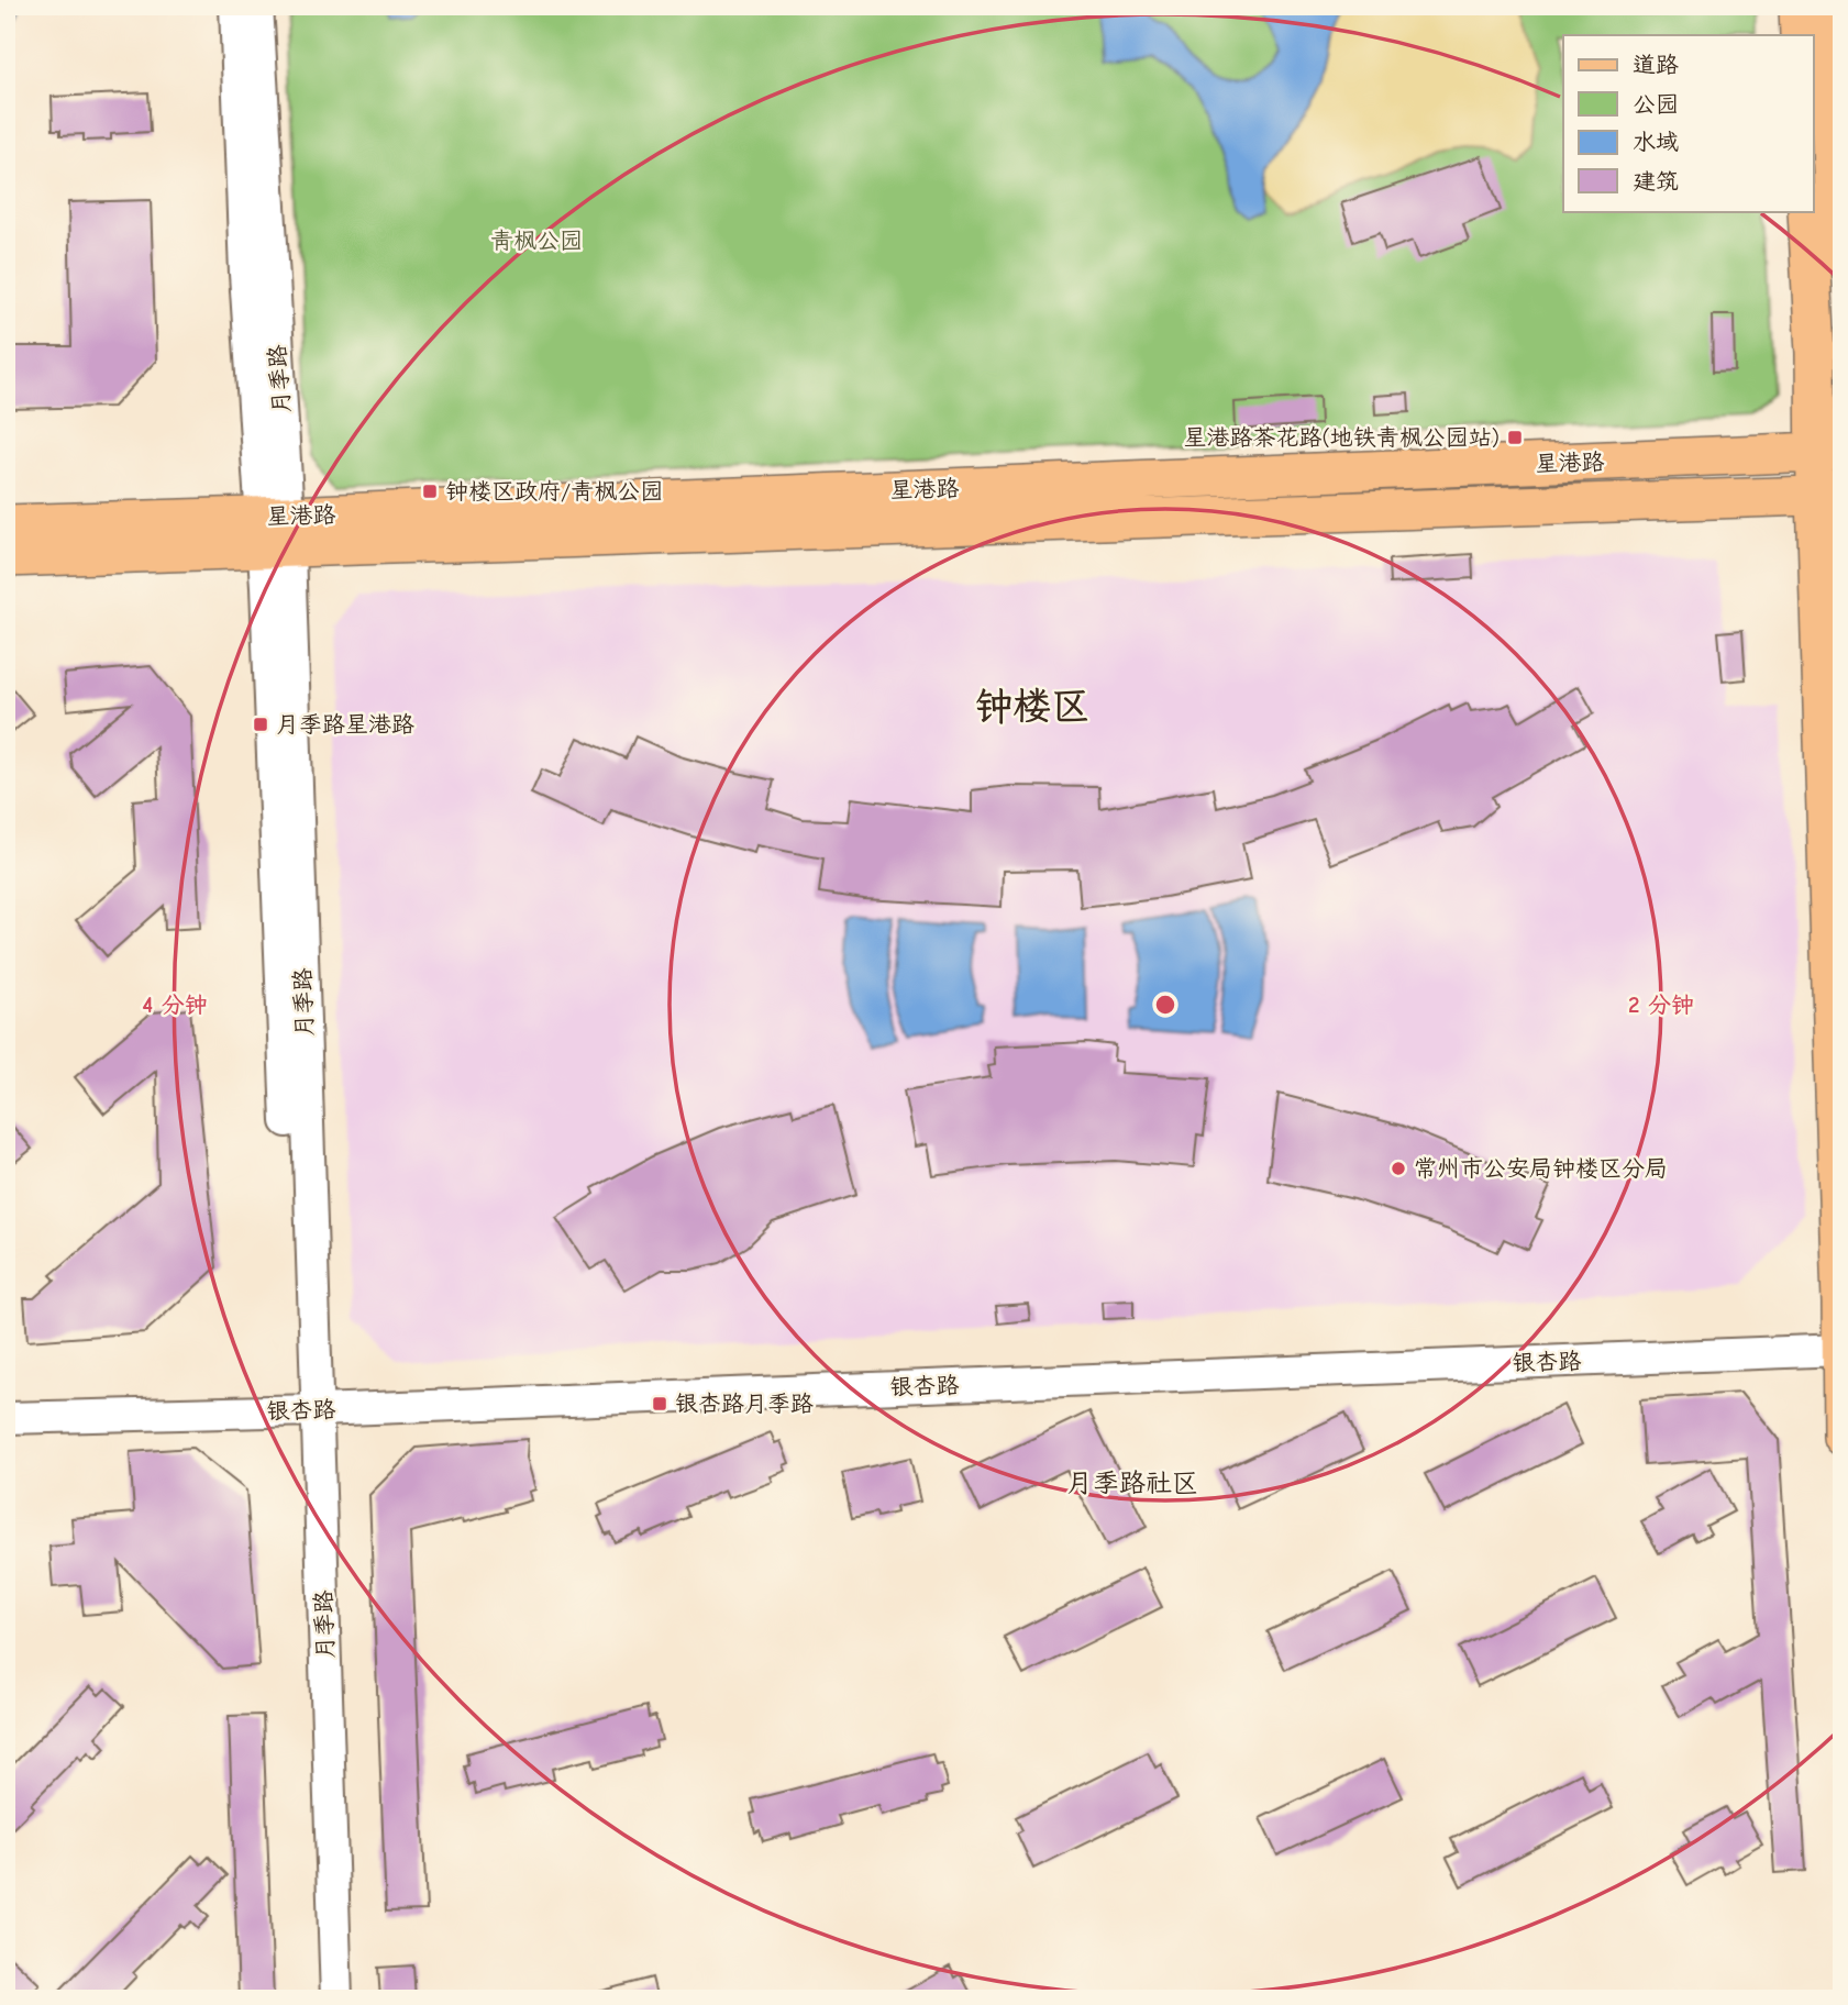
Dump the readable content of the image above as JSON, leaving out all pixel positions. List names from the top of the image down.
{
  "streets": {
    "main road": ["星港路"],
    "street": ["月季路", "银杏路"]
  },
  "crossings": [
    ["月季路", "星港路"],
    ["月季路", "银杏路"]
  ],
  "districts": ["钟楼区", "月季路社区"],
  "parks": ["青枫公园"],
  "places": {
    "transit": [
      "星港路茶花路(地铁青枫公园站)",
      "钟楼区政府/青枫公园",
      "月季路星港路",
      "银杏路月季路"
    ],
    "other": ["常州市公安局钟楼区分局"]
  },
  "legend": [
    "道路",
    "公园",
    "水域",
    "建筑"
  ],
  "rings": ["2 分钟", "4 分钟"]
}
